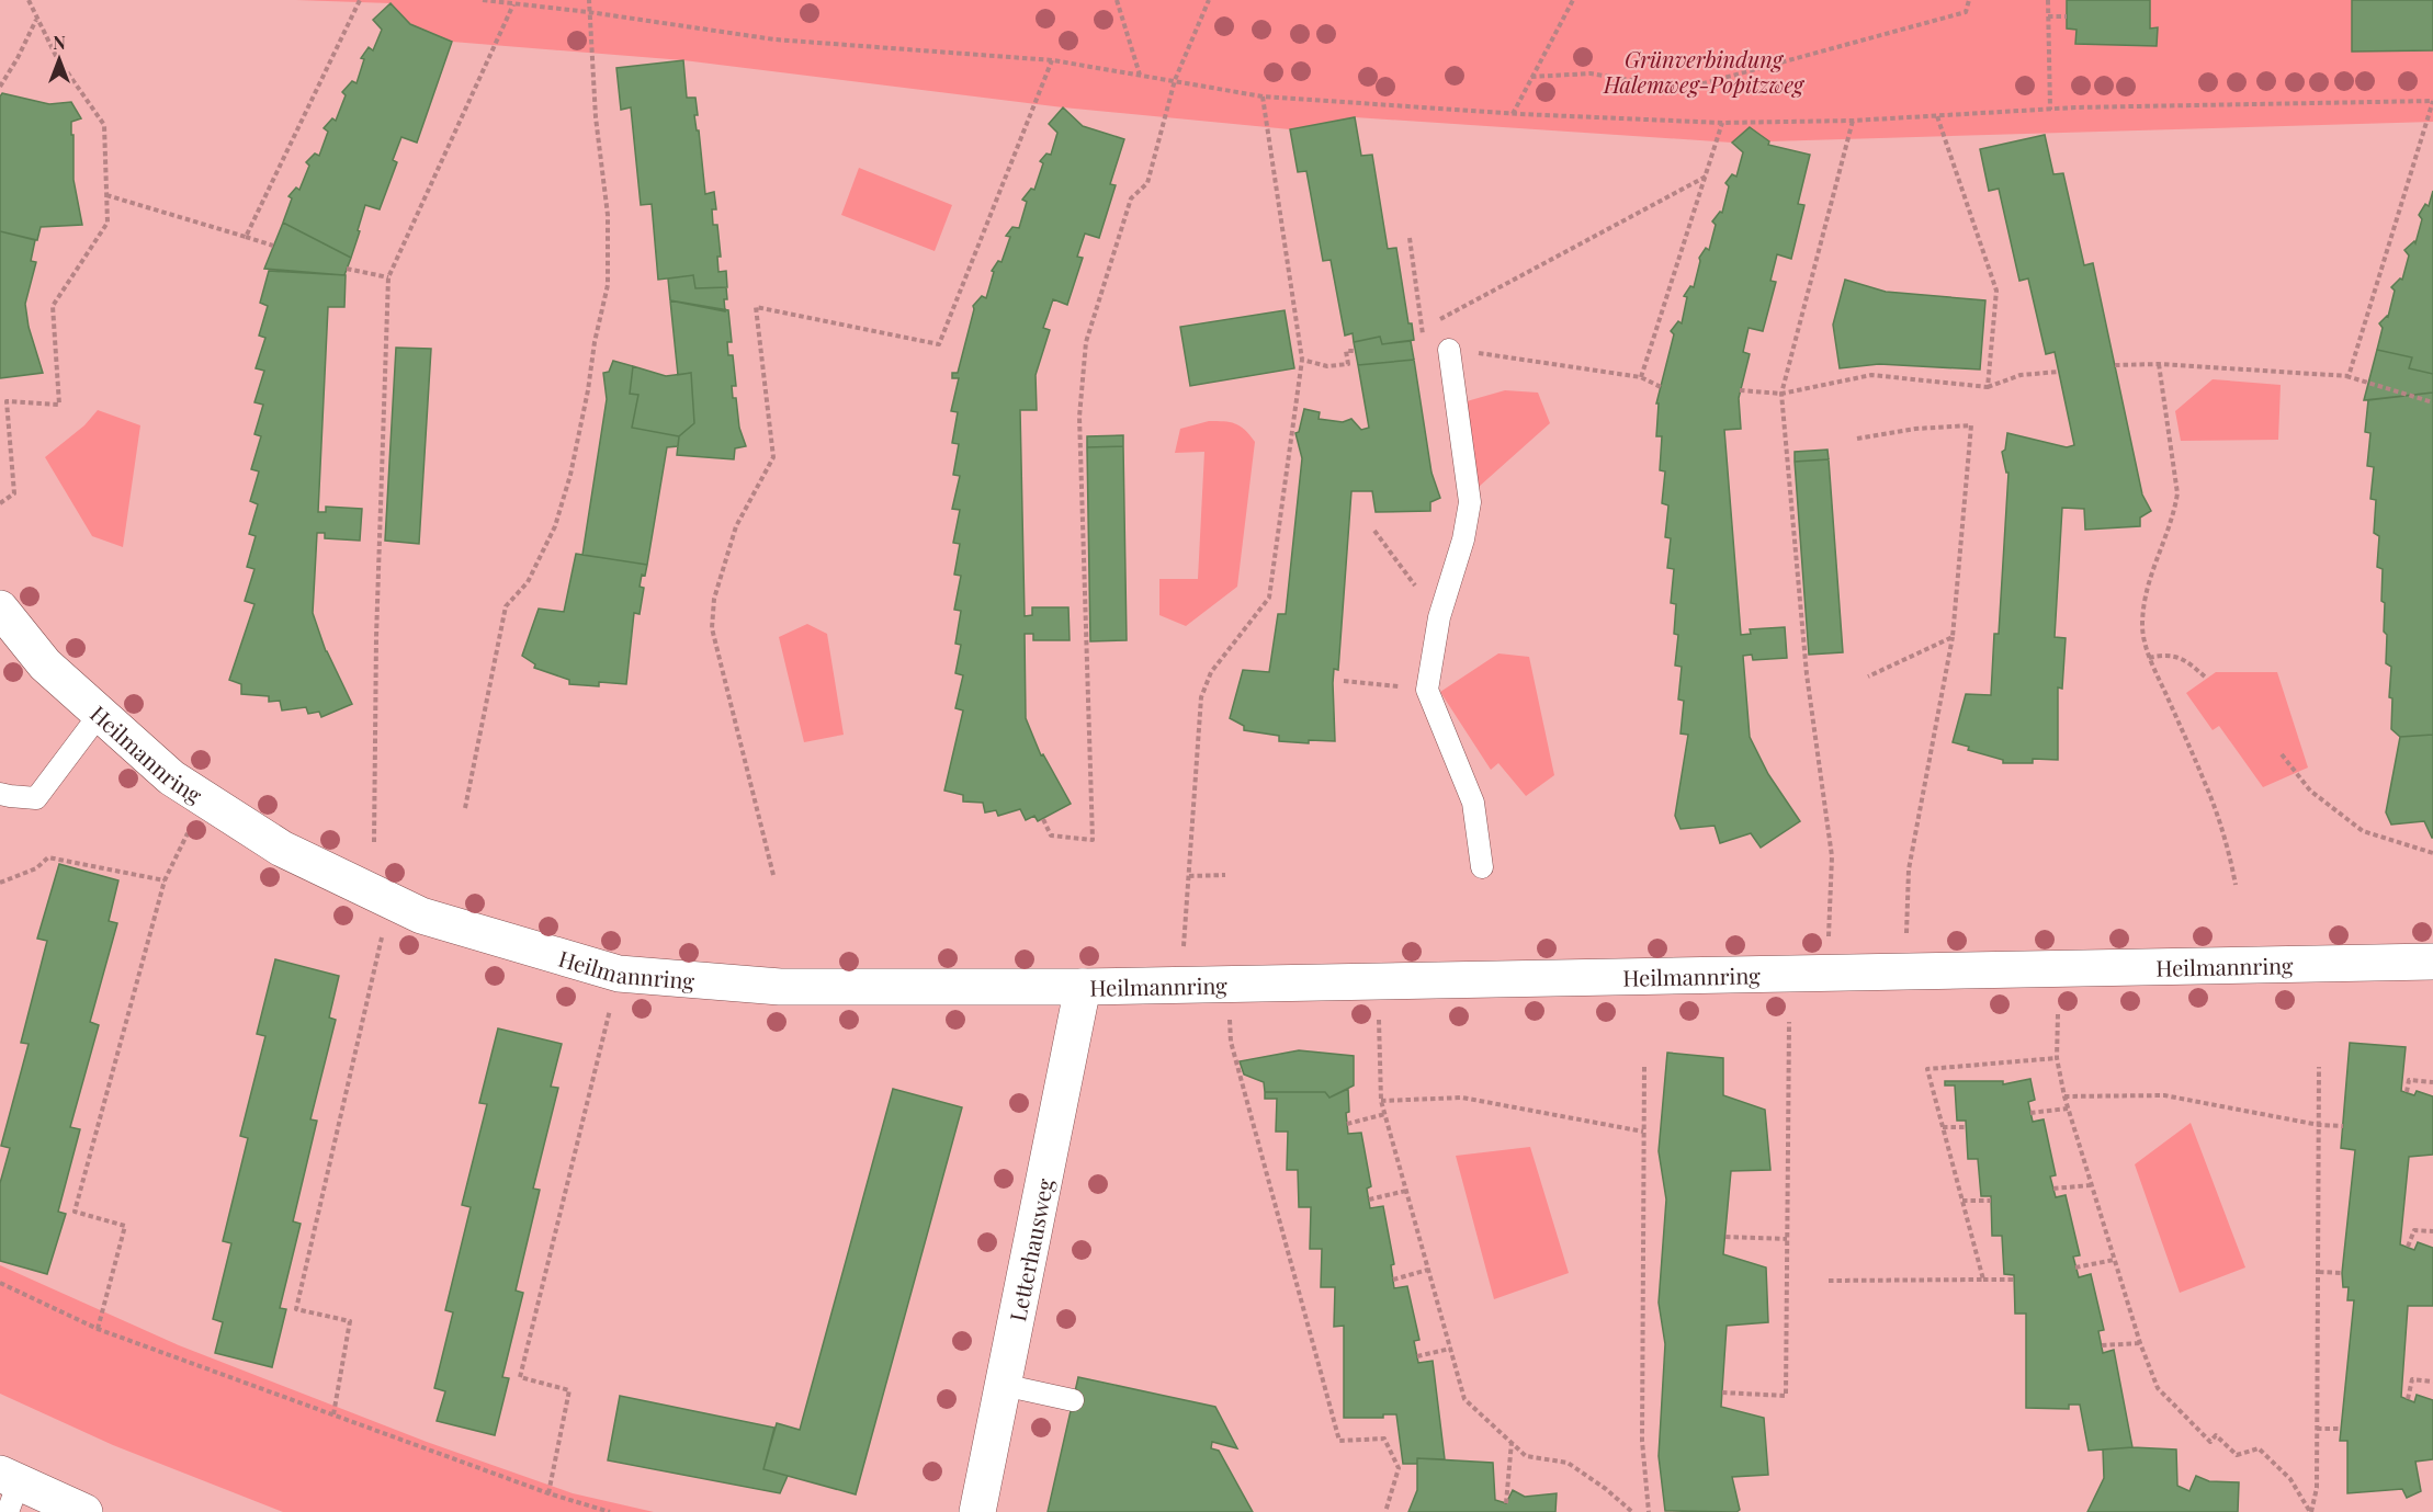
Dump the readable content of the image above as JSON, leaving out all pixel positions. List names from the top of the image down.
{
  "streets": {
    "street": ["Heilmannring", "Letterhausweg"]
  },
  "crossings": [
    ["Heilmannring", "Letterhausweg"]
  ],
  "parks": ["Grünverbindung Halemweg-Popitzweg"],
  "north": "top"
}
